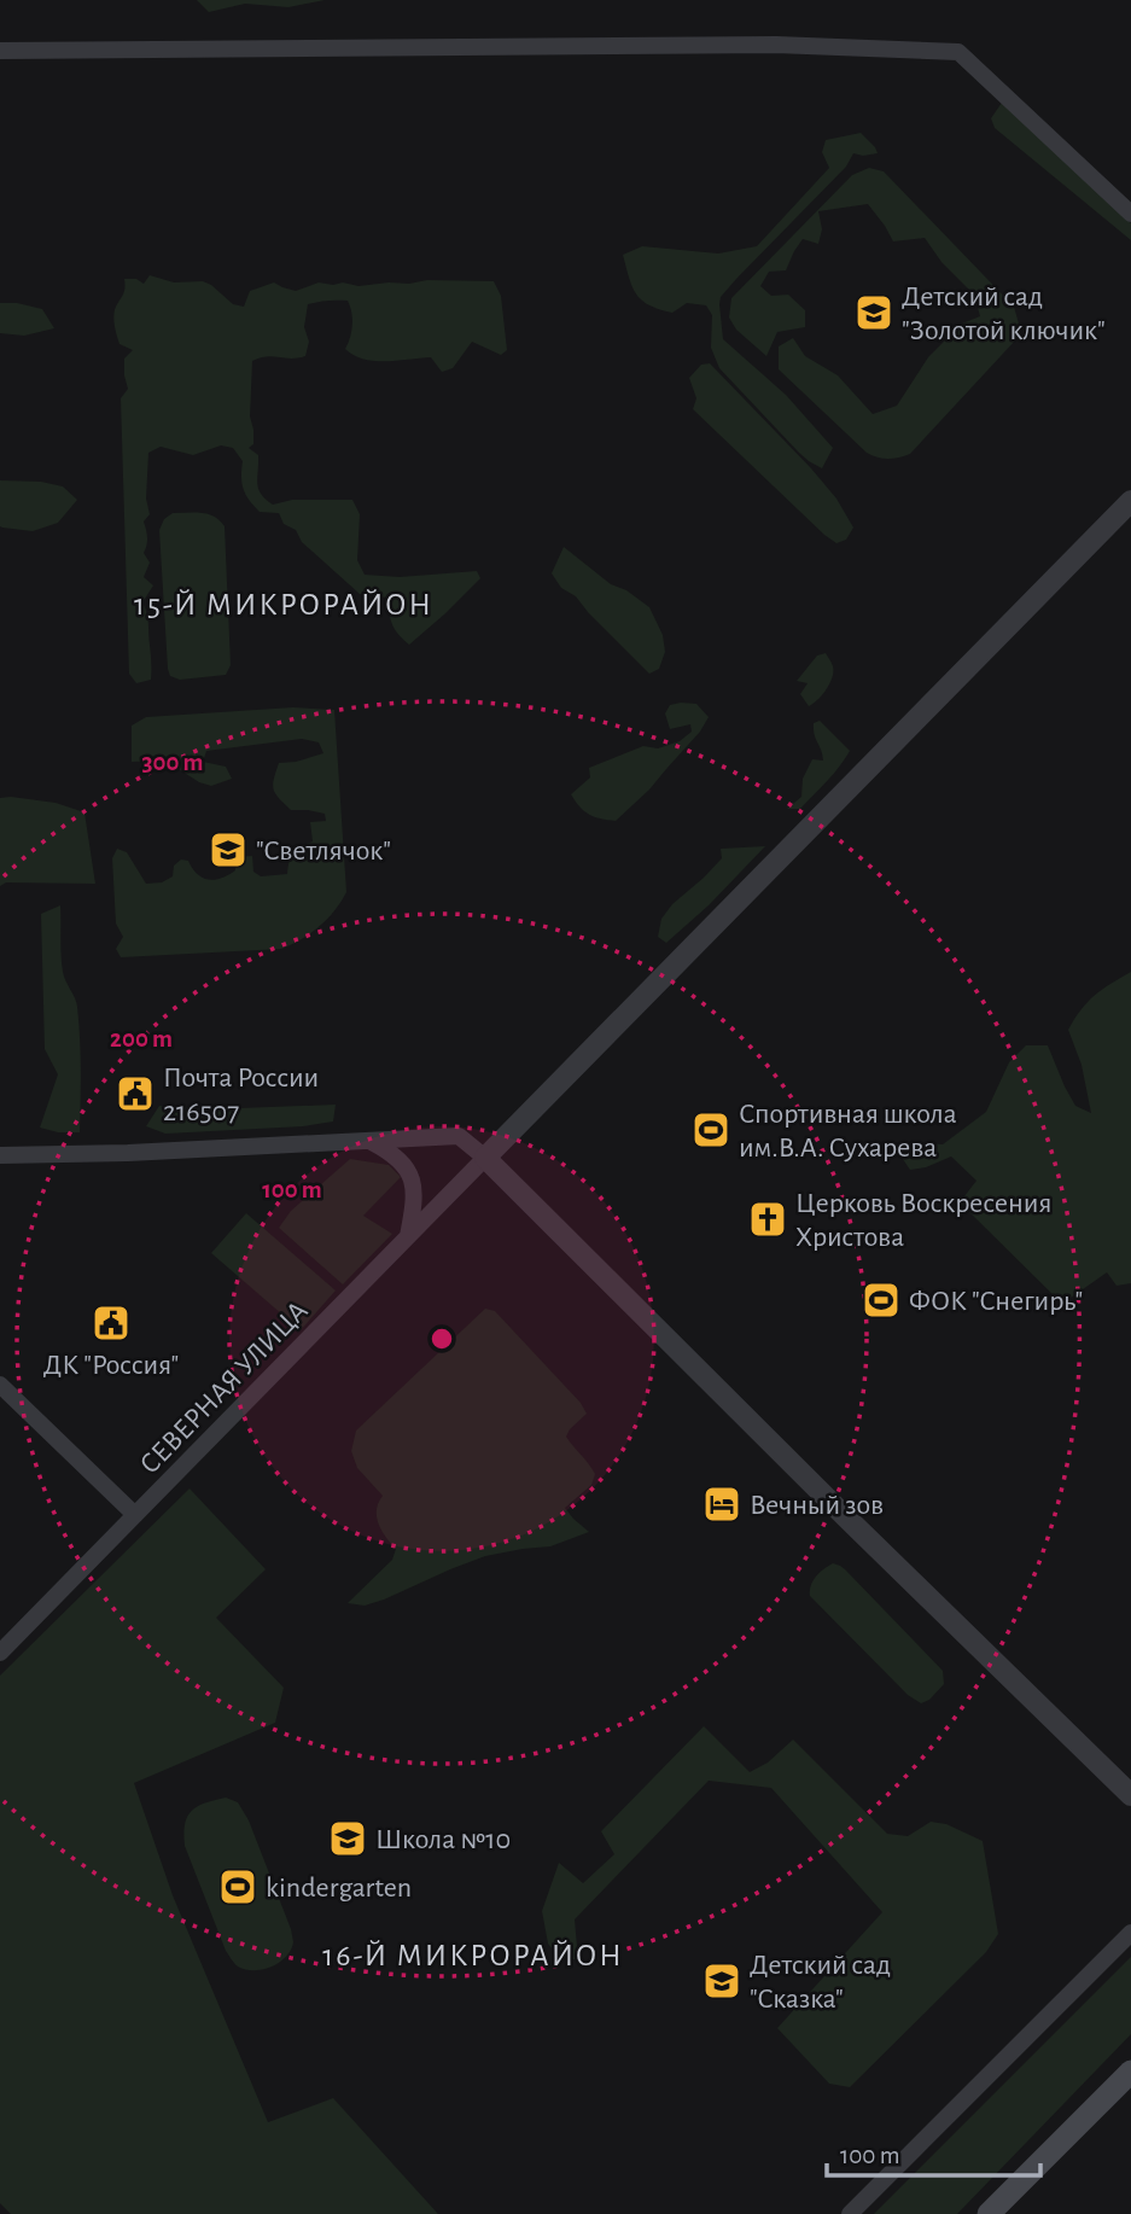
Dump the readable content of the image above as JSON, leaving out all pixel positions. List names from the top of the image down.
{
  "streets": {
    "street": ["СЕВЕРНАЯ УЛИЦА"]
  },
  "districts": ["15-Й МИКРОРАЙОН", "16-Й МИКРОРАЙОН"],
  "places": {
    "school or university": [
      "Детский сад \"Золотой ключик\"",
      "\"Светлячок\"",
      "Школа №10",
      "Детский сад \"Сказка\""
    ],
    "public building": ["Почта России 216507", "ДК \"Россия\""],
    "sports": ["Спортивная школа им.В.А. Сухарева", "ФОК \"Снегирь\"", "kindergarten"],
    "church": ["Церковь Воскресения Христова"],
    "hotel": ["Вечный зов"]
  },
  "scale_bar": "100 m",
  "rings": ["300 m", "200 m", "100 m"]
}
